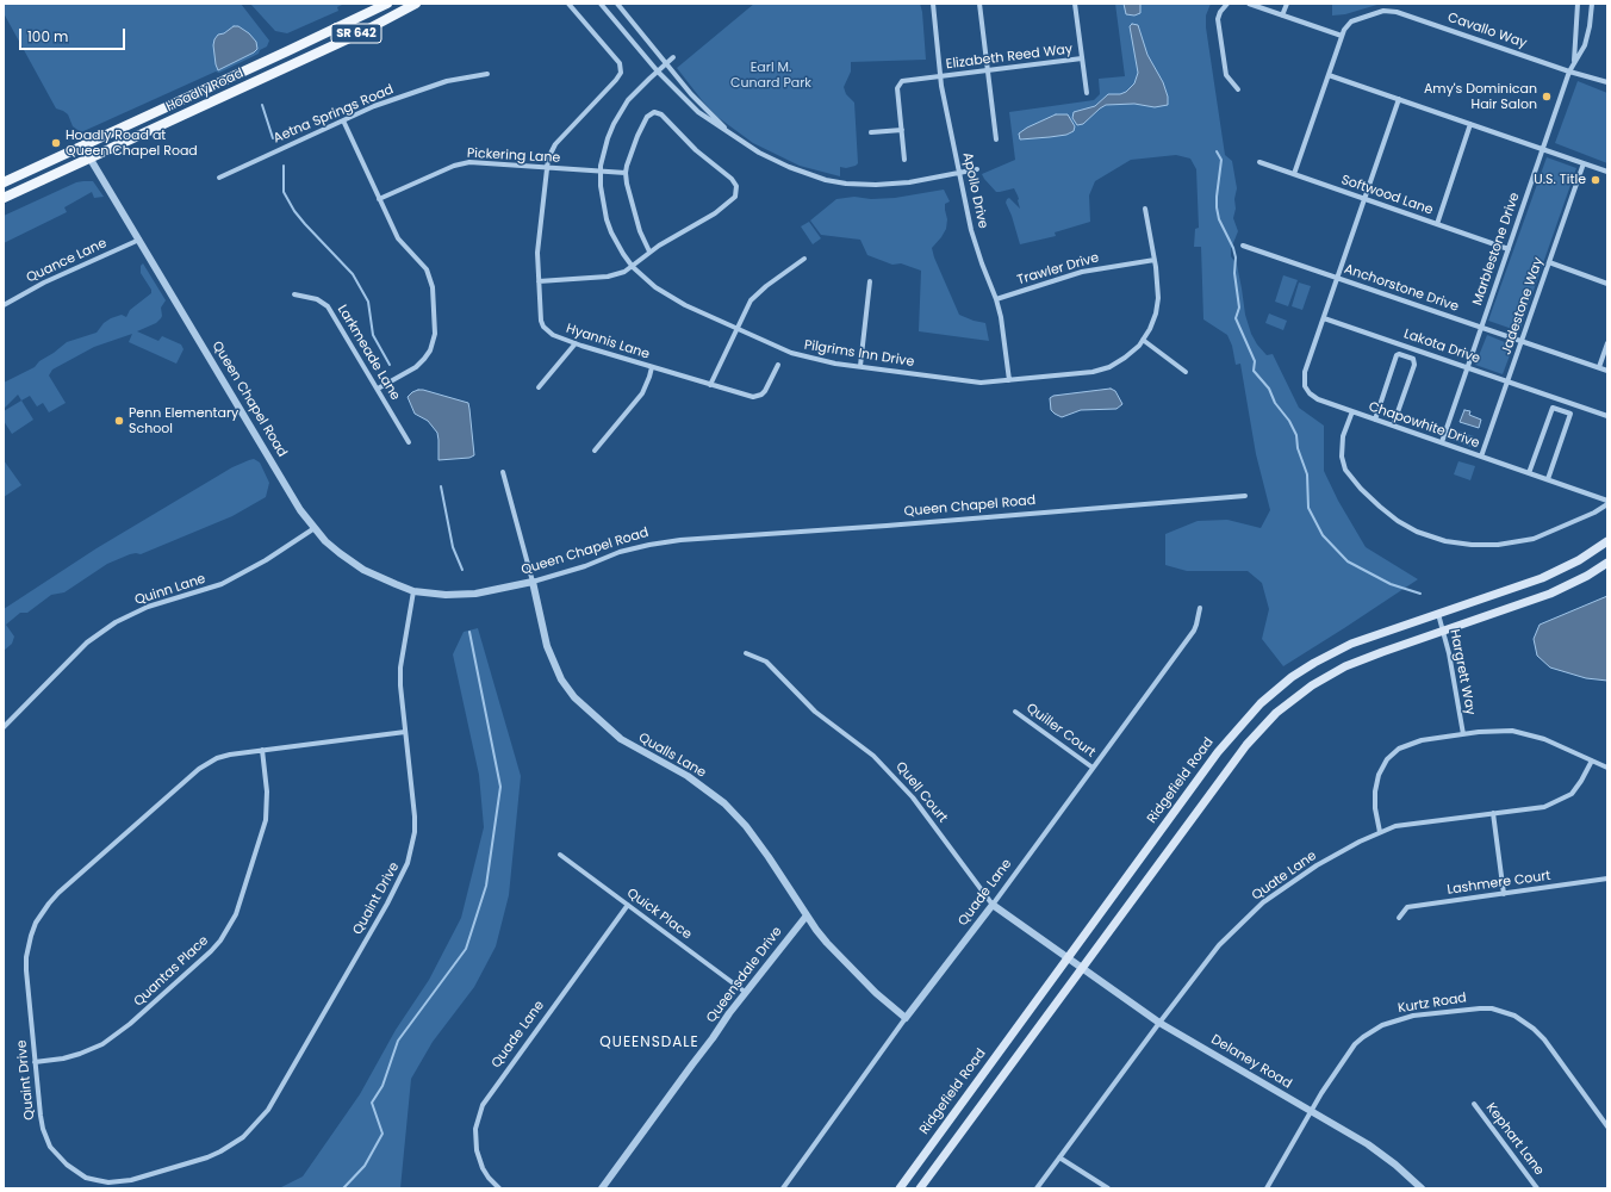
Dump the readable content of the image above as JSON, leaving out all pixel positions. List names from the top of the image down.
{
  "streets": {
    "main road": ["SR 642", "Hoadly Road", "Ridgefield Road"],
    "street": [
      "Cavallo Way",
      "Elizabeth Reed Way",
      "Aetna Springs Road",
      "Pickering Lane",
      "Apollo Drive",
      "Softwood Lane",
      "Marblestone Drive",
      "Quance Lane",
      "Trawler Drive",
      "Anchorstone Drive",
      "Jadestone Way",
      "Hyannis Lane",
      "Lakota Drive",
      "Larkmeade Lane",
      "Pilgrims Inn Drive",
      "Queen Chapel Road",
      "Chapowhite Drive",
      "Quinn Lane",
      "Hargrett Way",
      "Quiller Court",
      "Qualls Lane",
      "Quell Court",
      "Quate Lane",
      "Lashmere Court",
      "Quade Lane",
      "Quaint Drive",
      "Quick Place",
      "Quantas Place",
      "Queensdale Drive",
      "Kurtz Road",
      "Delaney Road",
      "Kephart Lane"
    ]
  },
  "crossings": [
    ["Cavallo Way", "Softwood Lane"],
    ["Cavallo Way", "Marblestone Drive"],
    ["Elizabeth Reed Way", "Apollo Drive"],
    ["Hoadly Road", "Queen Chapel Road"],
    ["Pickering Lane", "Hyannis Lane"],
    ["Pickering Lane", "Pilgrims Inn Drive"],
    ["Apollo Drive", "Trawler Drive"],
    ["Apollo Drive", "Pilgrims Inn Drive"],
    ["Softwood Lane", "Marblestone Drive"],
    ["Softwood Lane", "Chapowhite Drive"],
    ["Marblestone Drive", "Anchorstone Drive"],
    ["Marblestone Drive", "Lakota Drive"],
    ["Marblestone Drive", "Chapowhite Drive"],
    ["Quance Lane", "Queen Chapel Road"],
    ["Trawler Drive", "Pilgrims Inn Drive"],
    ["Anchorstone Drive", "Jadestone Way"],
    ["Anchorstone Drive", "Chapowhite Drive"],
    ["Jadestone Way", "Lakota Drive"],
    ["Jadestone Way", "Chapowhite Drive"],
    ["Lakota Drive", "Chapowhite Drive"],
    ["Queen Chapel Road", "Quinn Lane"],
    ["Queen Chapel Road", "Qualls Lane"],
    ["Queen Chapel Road", "Quaint Drive"],
    ["Hargrett Way", "Ridgefield Road"],
    ["Quiller Court", "Quade Lane"],
    ["Qualls Lane", "Quade Lane"],
    ["Qualls Lane", "Queensdale Drive"],
    ["Ridgefield Road", "Quell Court"],
    ["Ridgefield Road", "Delaney Road"],
    ["Quell Court", "Quade Lane"],
    ["Quell Court", "Delaney Road"],
    ["Quate Lane", "Delaney Road"],
    ["Quade Lane", "Quick Place"],
    ["Quaint Drive", "Quantas Place"],
    ["Quick Place", "Queensdale Drive"],
    ["Kurtz Road", "Delaney Road"]
  ],
  "districts": ["QUEENSDALE"],
  "parks": ["Earl M. Cunard Park"],
  "places": [
    "Amy's Dominican Hair Salon",
    "Hoadly Road at Queen Chapel Road",
    "U.S. Title",
    "Penn Elementary School"
  ],
  "scale_bar": "100 m"
}
